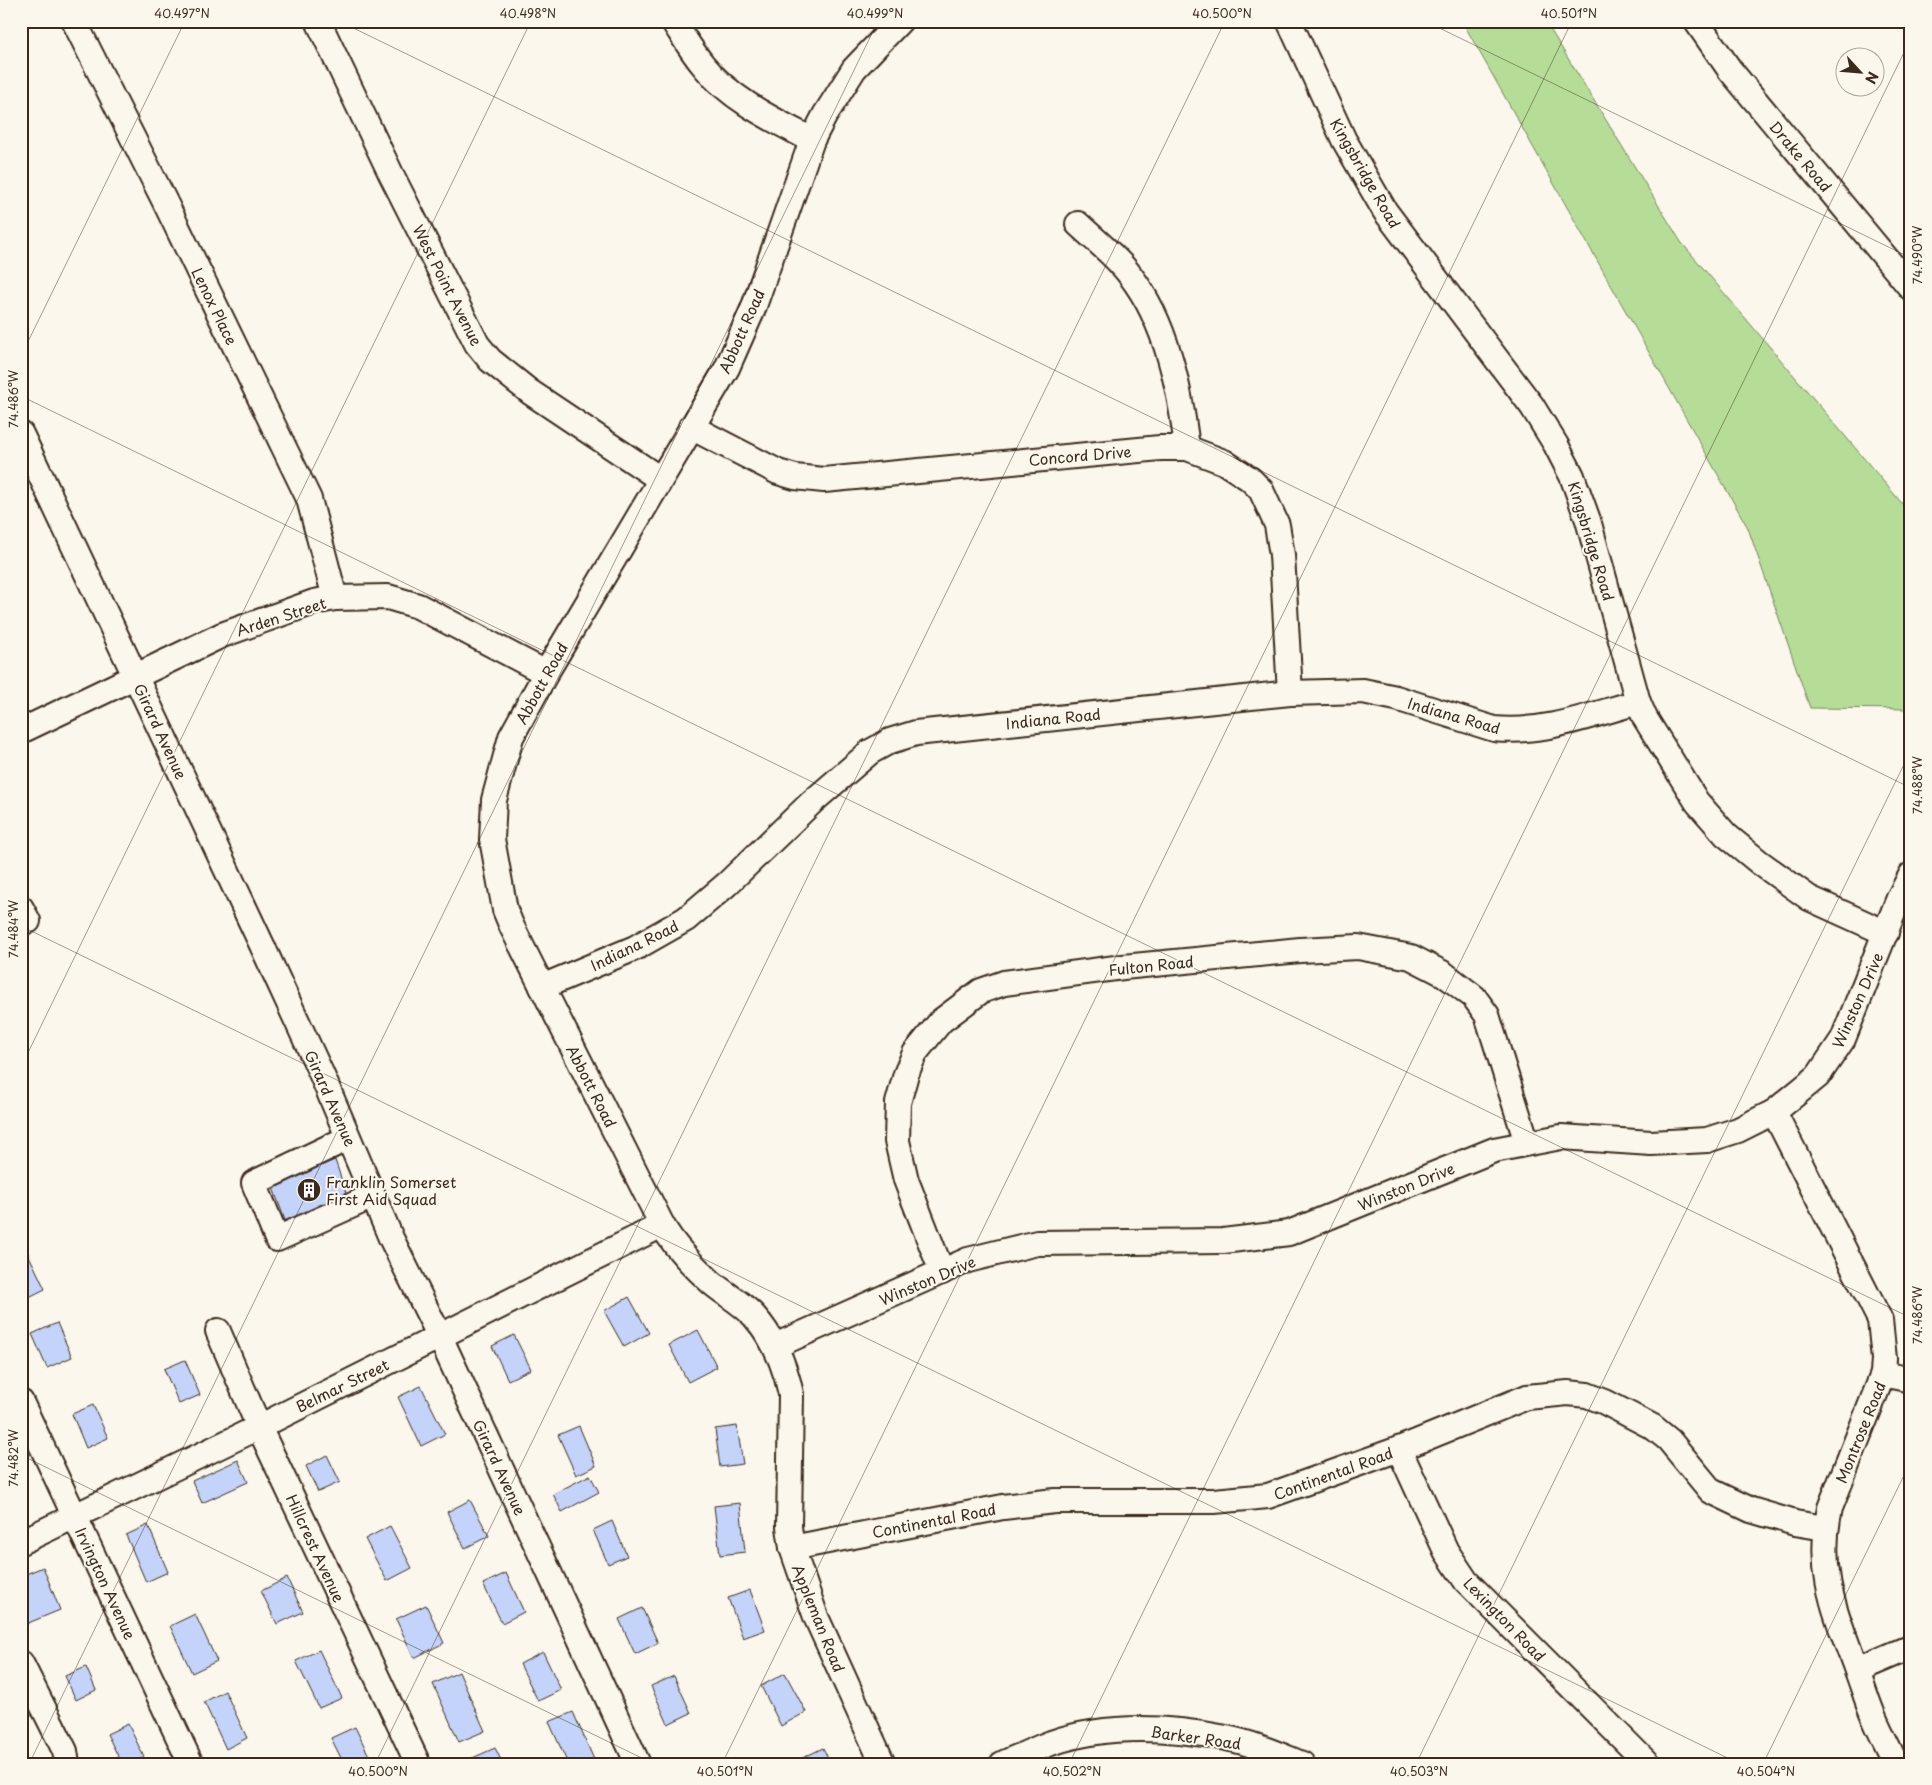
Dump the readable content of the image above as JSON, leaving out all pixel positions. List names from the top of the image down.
{
  "streets": {
    "street": [
      "Drake Road",
      "Kingsbridge Road",
      "West Point Avenue",
      "Lenox Place",
      "Abbott Road",
      "Concord Drive",
      "Arden Street",
      "Indiana Road",
      "Girard Avenue",
      "Fulton Road",
      "Winston Drive",
      "Belmar Street",
      "Montrose Road",
      "Continental Road",
      "Hillcrest Avenue",
      "Irvington Avenue",
      "Appleman Road",
      "Lexington Road",
      "Barker Road"
    ]
  },
  "crossings": [
    ["Kingsbridge Road", "Indiana Road"],
    ["Kingsbridge Road", "Winston Drive"],
    ["West Point Avenue", "Abbott Road"],
    ["Lenox Place", "Arden Street"],
    ["Abbott Road", "Concord Drive"],
    ["Abbott Road", "Arden Street"],
    ["Abbott Road", "Indiana Road"],
    ["Abbott Road", "Winston Drive"],
    ["Abbott Road", "Belmar Street"],
    ["Abbott Road", "Appleman Road"],
    ["Concord Drive", "Indiana Road"],
    ["Arden Street", "Girard Avenue"],
    ["Girard Avenue", "Belmar Street"],
    ["Fulton Road", "Winston Drive"],
    ["Winston Drive", "Montrose Road"],
    ["Winston Drive", "Appleman Road"],
    ["Belmar Street", "Hillcrest Avenue"],
    ["Belmar Street", "Irvington Avenue"],
    ["Montrose Road", "Continental Road"],
    ["Continental Road", "Appleman Road"],
    ["Continental Road", "Lexington Road"]
  ],
  "places": {
    "building": ["Franklin Somerset First Aid Squad"]
  },
  "north": "bottom right",
  "coordinates": [
    "40.497°N",
    "40.498°N",
    "40.499°N",
    "40.500°N",
    "40.501°N",
    "74.490°W",
    "74.486°W",
    "74.488°W",
    "74.484°W",
    "74.482°W",
    "40.502°N",
    "40.503°N",
    "40.504°N"
  ]
}
